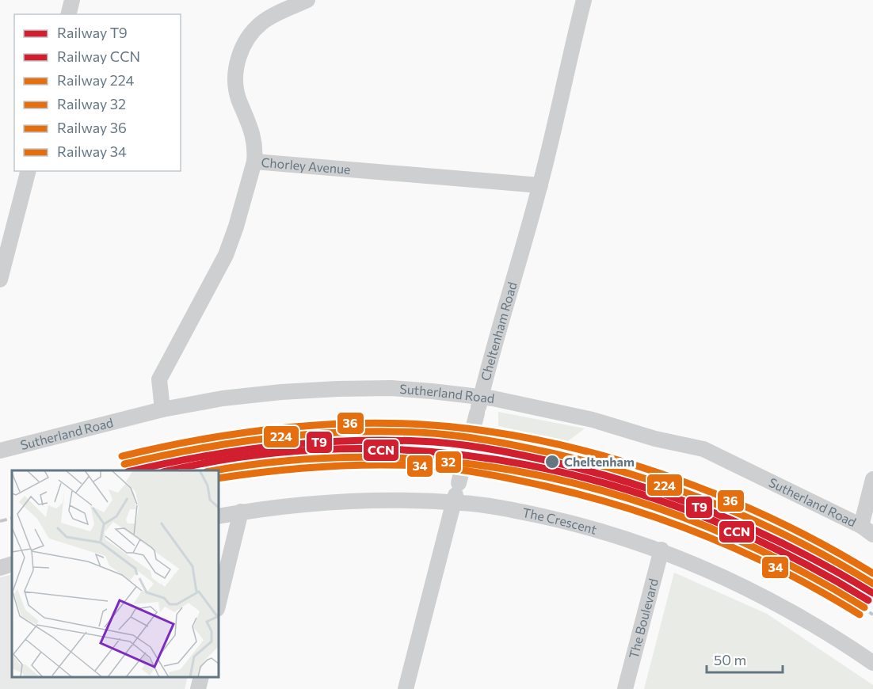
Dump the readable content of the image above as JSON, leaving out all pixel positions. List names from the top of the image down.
{
  "streets": {
    "street": [
      "Chorley Avenue",
      "Cheltenham Road",
      "Sutherland Road",
      "The Crescent",
      "The Boulevard"
    ]
  },
  "crossings": [
    ["Chorley Avenue", "Cheltenham Road"],
    ["Chorley Avenue", "Sutherland Road"],
    ["Cheltenham Road", "Sutherland Road"],
    ["Cheltenham Road", "The Crescent"],
    ["The Crescent", "The Boulevard"]
  ],
  "places": ["Cheltenham"],
  "lines": [
    "rail line 36",
    "rail line 224",
    "rail line T9",
    "rail line CCN",
    "rail line 32",
    "rail line 34"
  ],
  "legend": [
    "Railway T9",
    "Railway CCN",
    "Railway 224",
    "Railway 32",
    "Railway 36",
    "Railway 34"
  ],
  "scale_bar": "50 m"
}
